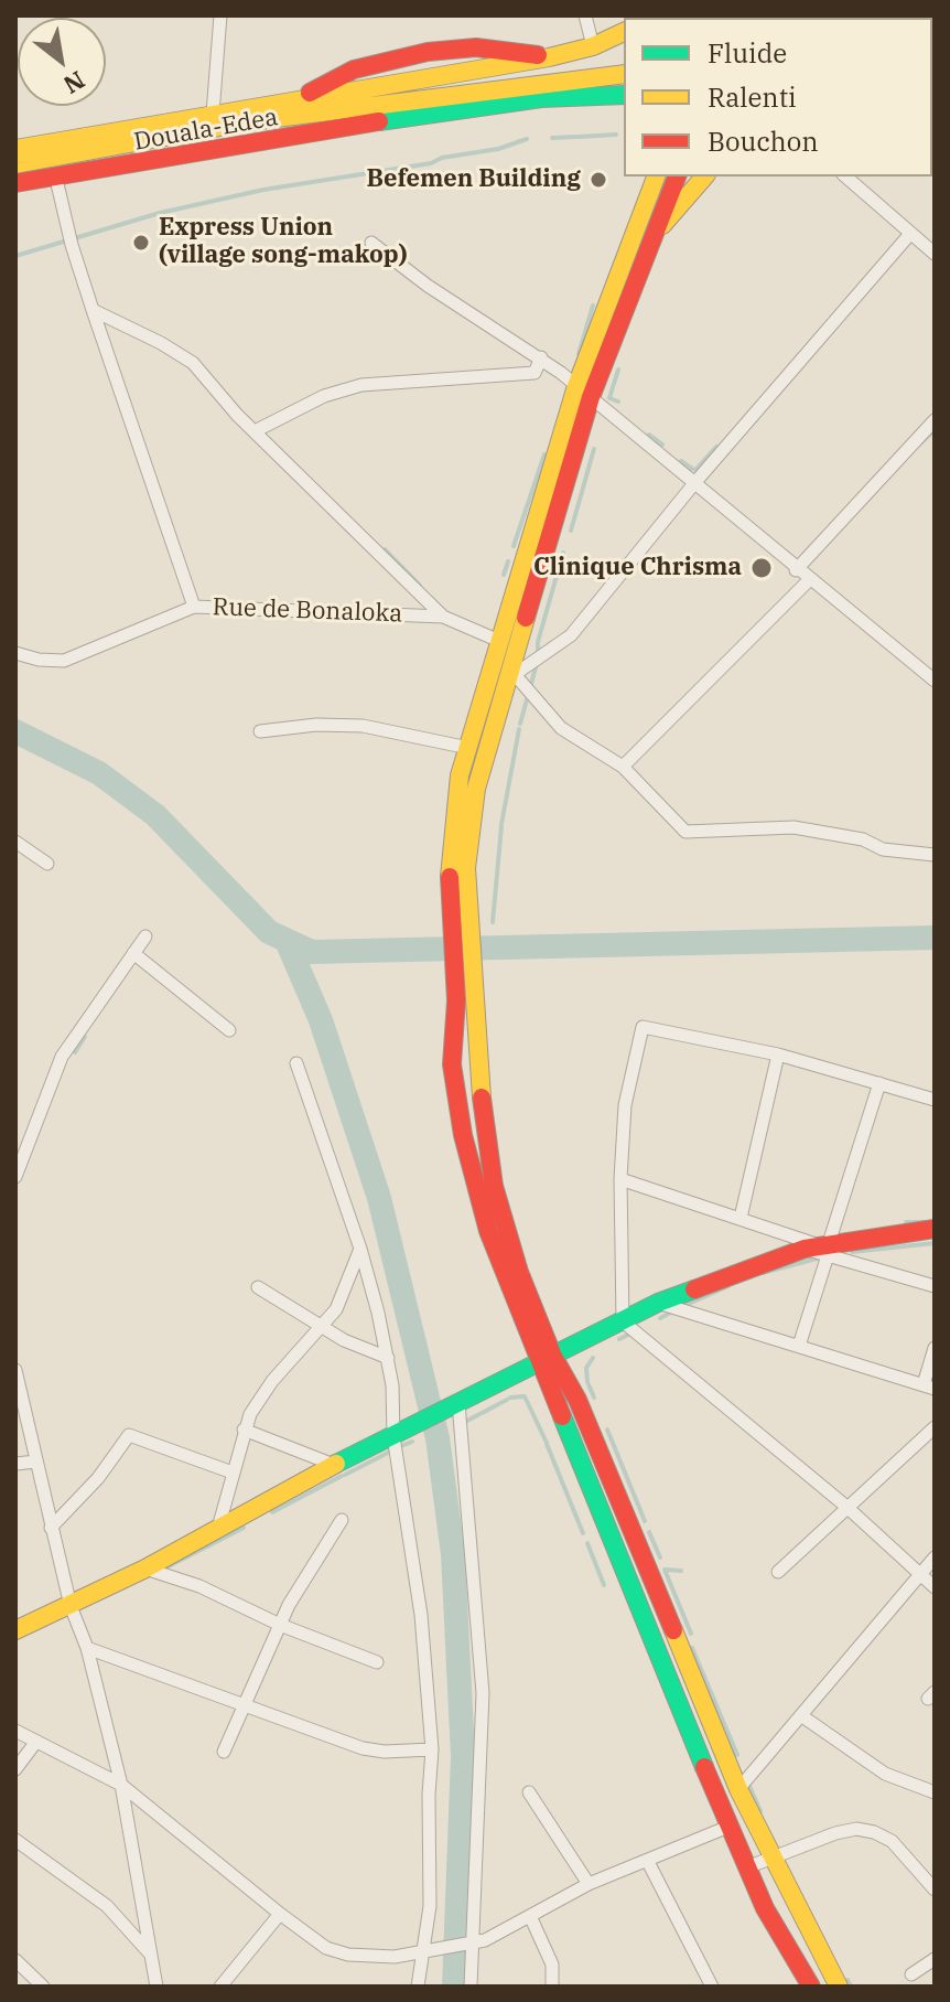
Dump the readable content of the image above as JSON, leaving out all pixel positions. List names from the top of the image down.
{
  "streets": {
    "main road": ["Douala-Edea"],
    "street": ["Rue de Bonaloka"]
  },
  "places": ["Befemen Building", "Express Union (village song-makop)", "Clinique Chrisma"],
  "legend": ["Fluide", "Ralenti", "Bouchon"],
  "north": "bottom right"
}
